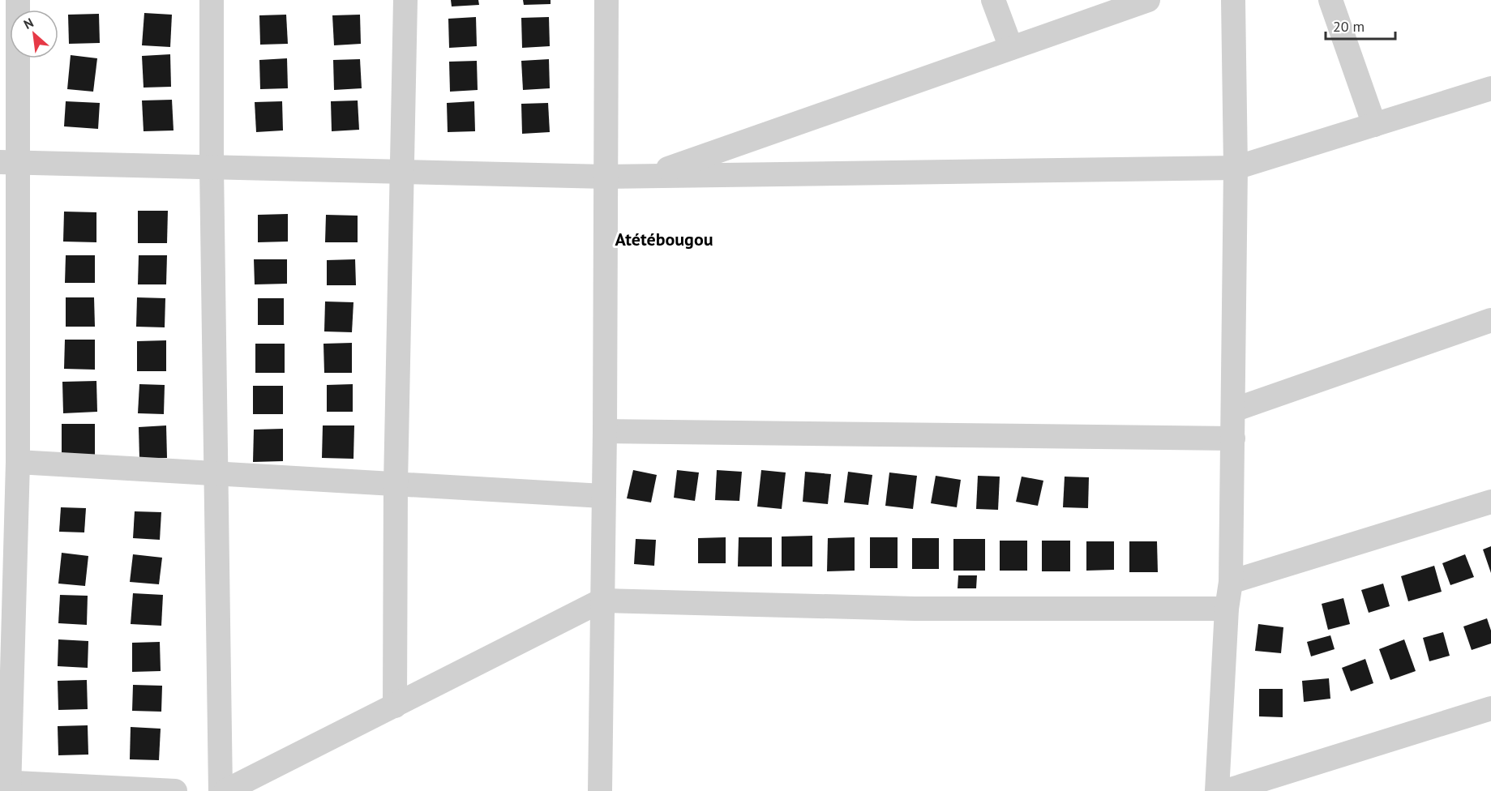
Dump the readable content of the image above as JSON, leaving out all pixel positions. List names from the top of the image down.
{
  "districts": ["Atétébougou"],
  "scale_bar": "20 m",
  "north": "top left"
}
